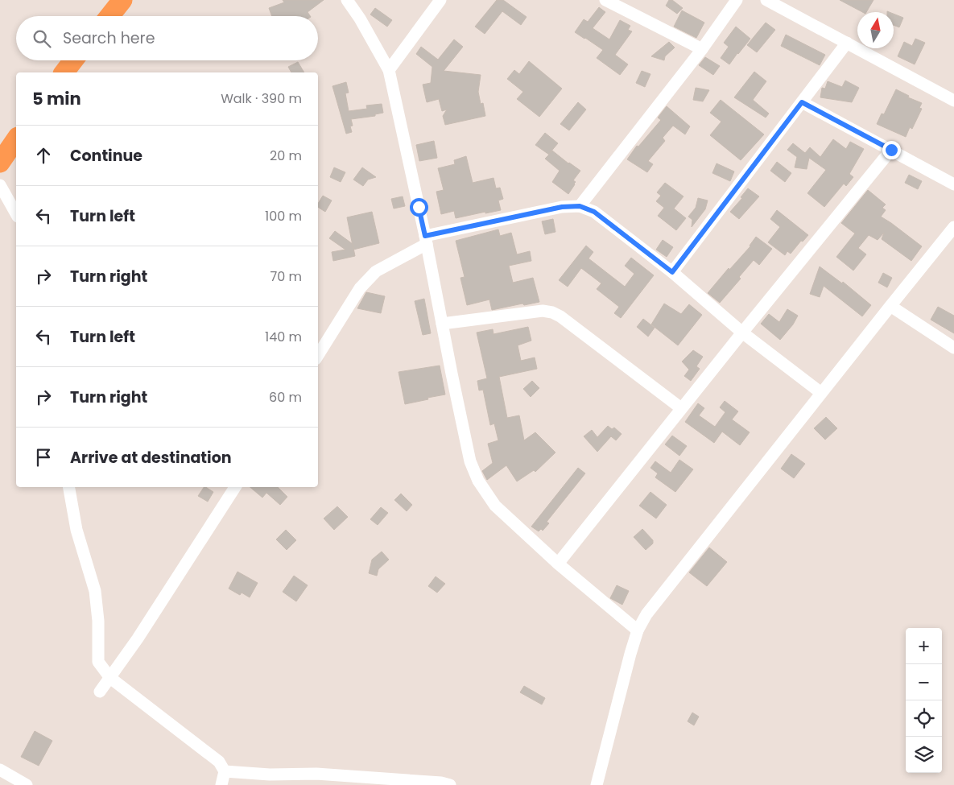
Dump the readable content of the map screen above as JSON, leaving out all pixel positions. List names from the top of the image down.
{
  "north": "top",
  "page": {
    "search": "Search here",
    "heading": ["5 min", "Walk · 390 m"],
    "list": [
      ["Continue", "20 m"],
      ["Turn left", "100 m"],
      ["Turn right", "70 m"],
      ["Turn left", "140 m"],
      ["Turn right", "60 m"],
      "Arrive at destination"
    ],
    "map_buttons": ["+", "−"]
  }
}
